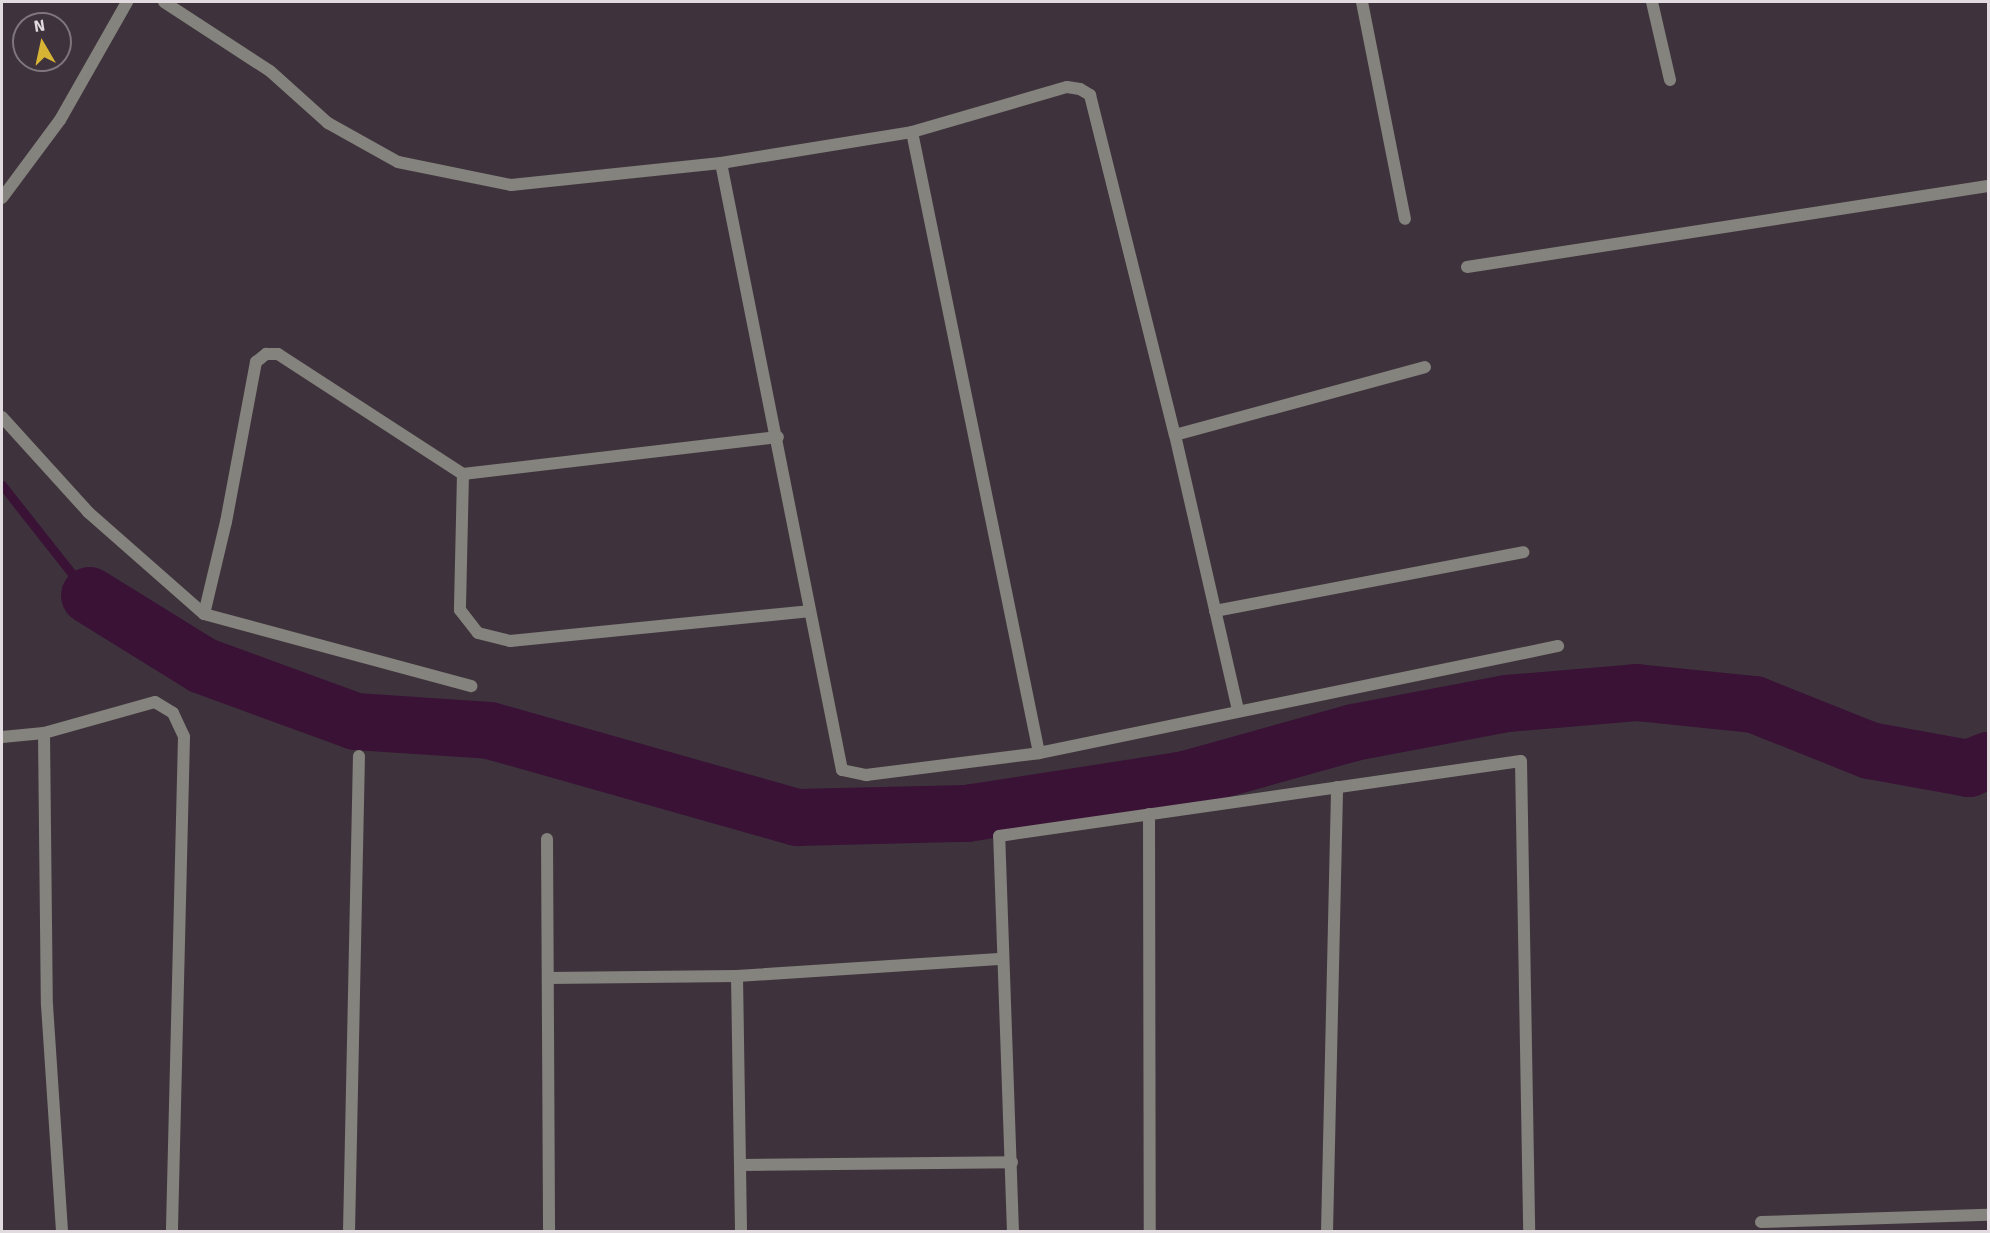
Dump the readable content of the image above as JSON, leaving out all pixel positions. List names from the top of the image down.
{
  "north": "top"
}
